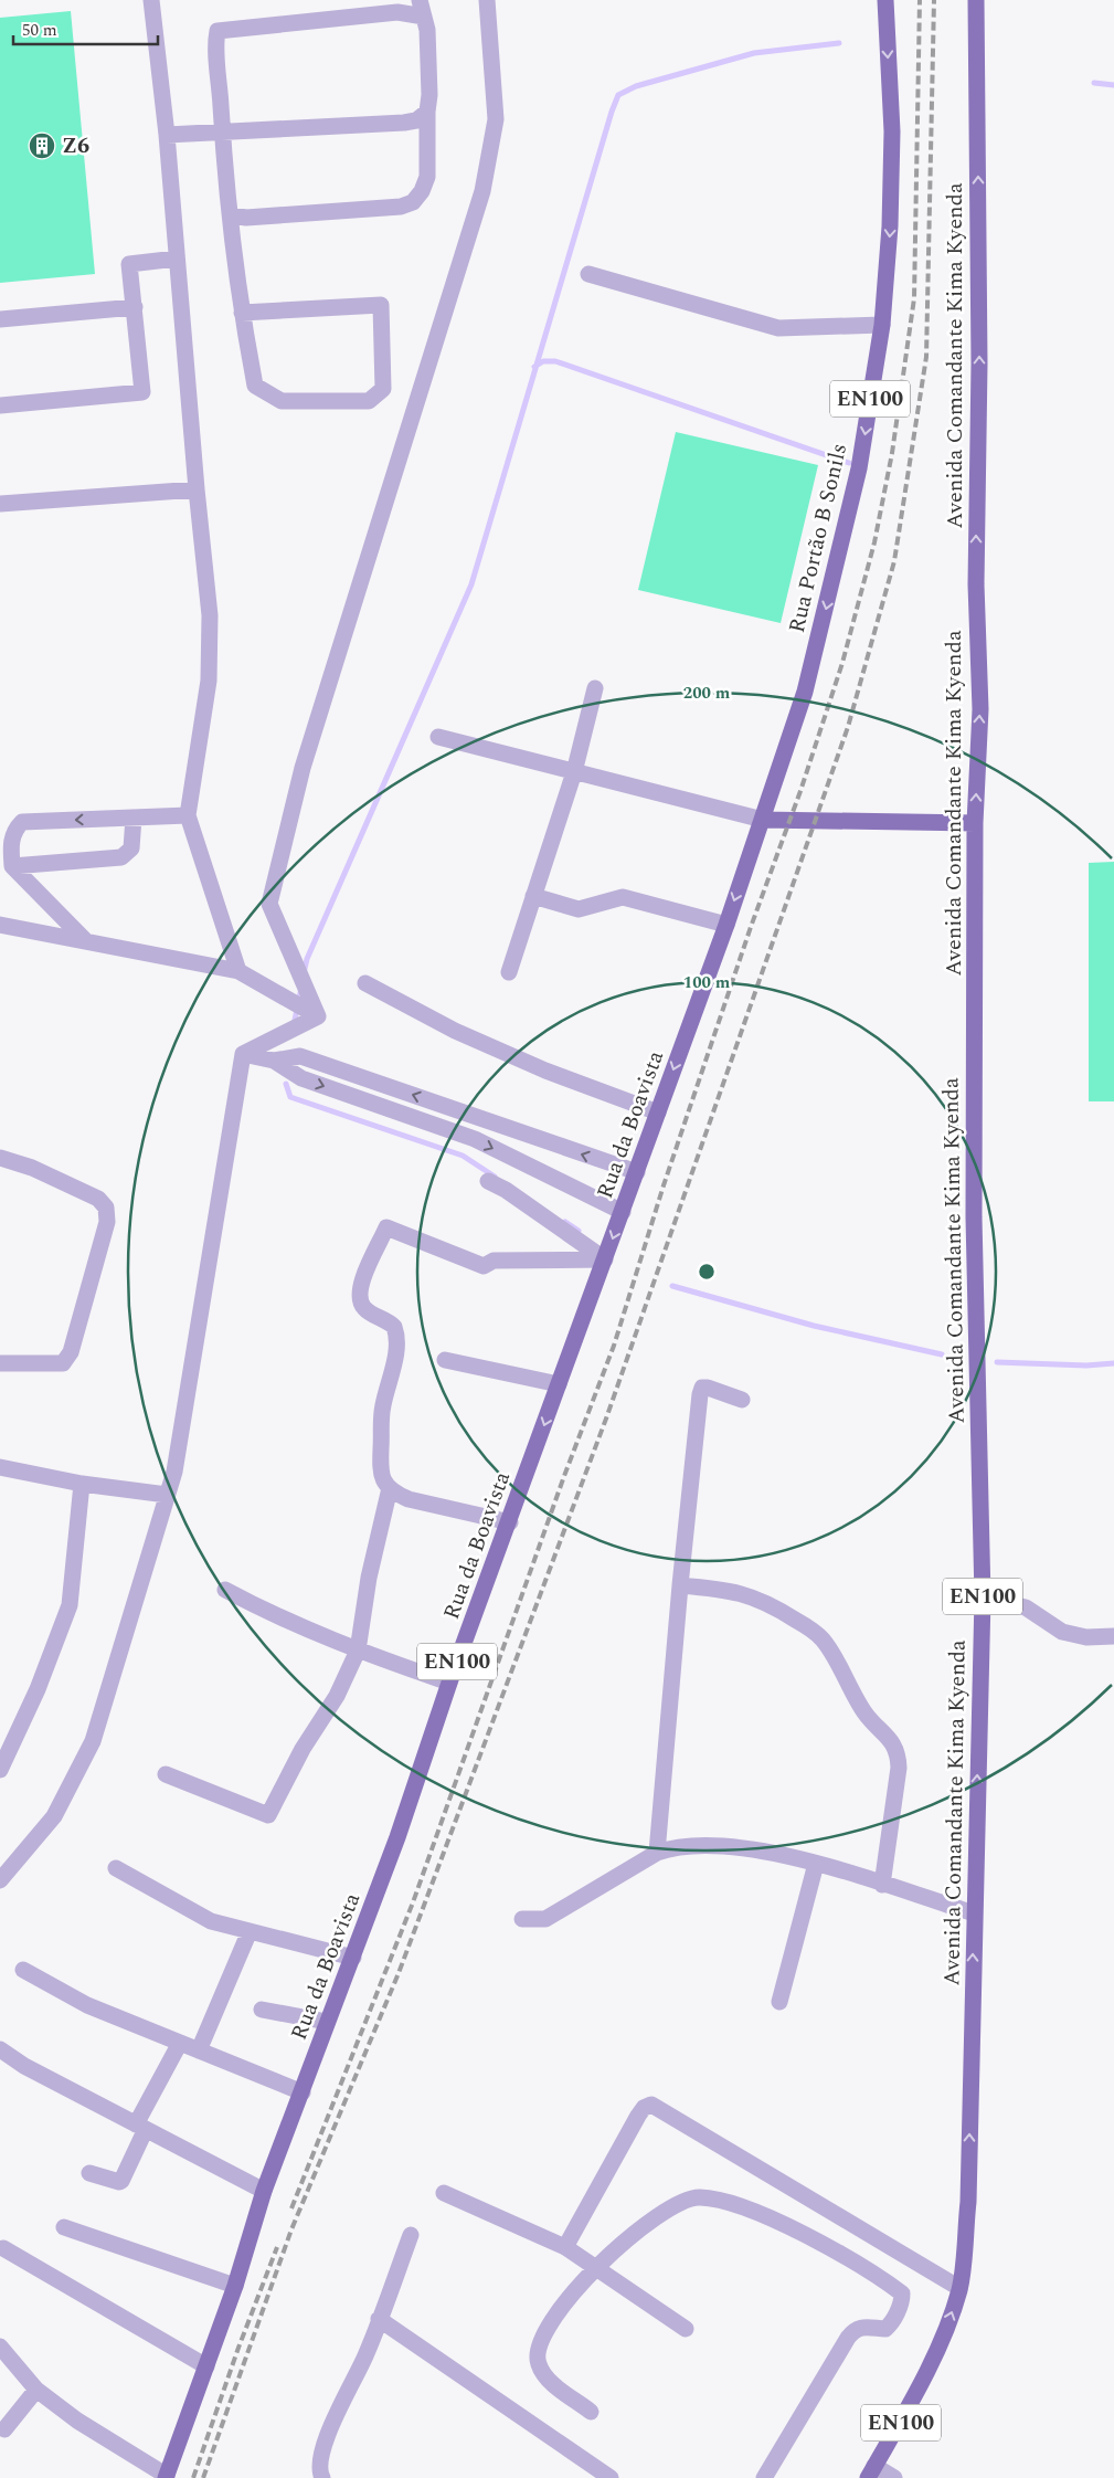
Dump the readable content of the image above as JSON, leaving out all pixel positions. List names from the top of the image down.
{
  "streets": {
    "main road": [
      "Avenida Comandante Kima Kyenda",
      "EN100",
      "Rua Portão B Sonils",
      "Rua da Boavista"
    ]
  },
  "crossings": [
    ["Rua Portão B Sonils", "Rua da Boavista"]
  ],
  "one_way": ["Avenida Comandante Kima Kyenda", "Rua Portão B Sonils"],
  "places": {
    "building": ["Z6"]
  },
  "scale_bar": "50 m",
  "rings": ["200 m", "100 m"]
}
